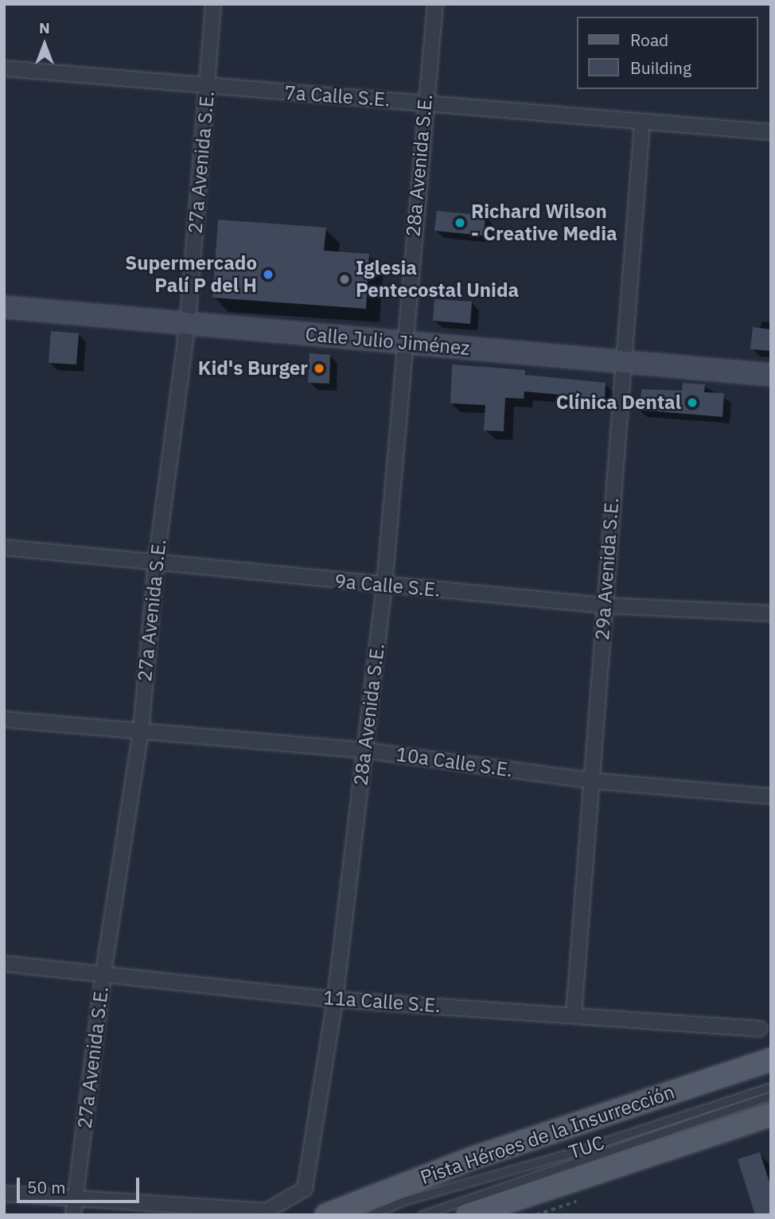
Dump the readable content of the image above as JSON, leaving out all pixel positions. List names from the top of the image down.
{
  "streets": {
    "main road": ["Calle Julio Jiménez", "Pista Héroes de la Insurrección"],
    "street": [
      "7a Calle S.E.",
      "27a Avenida S.E.",
      "28a Avenida S.E.",
      "29a Avenida S.E.",
      "9a Calle S.E.",
      "10a Calle S.E.",
      "11a Calle S.E."
    ],
    "lane": ["TUC"]
  },
  "crossings": [
    ["7a Calle S.E.", "27a Avenida S.E."],
    ["7a Calle S.E.", "28a Avenida S.E."],
    ["7a Calle S.E.", "29a Avenida S.E."],
    ["27a Avenida S.E.", "28a Avenida S.E."],
    ["27a Avenida S.E.", "Calle Julio Jiménez"],
    ["27a Avenida S.E.", "9a Calle S.E."],
    ["27a Avenida S.E.", "10a Calle S.E."],
    ["27a Avenida S.E.", "11a Calle S.E."],
    ["28a Avenida S.E.", "Calle Julio Jiménez"],
    ["28a Avenida S.E.", "9a Calle S.E."],
    ["28a Avenida S.E.", "10a Calle S.E."],
    ["28a Avenida S.E.", "11a Calle S.E."],
    ["Calle Julio Jiménez", "29a Avenida S.E."],
    ["29a Avenida S.E.", "9a Calle S.E."],
    ["29a Avenida S.E.", "10a Calle S.E."],
    ["29a Avenida S.E.", "11a Calle S.E."]
  ],
  "places": [
    "Richard Wilson - Creative Media",
    "Supermercado Palí P del H",
    "Iglesia Pentecostal Unida",
    "Kid's Burger",
    "Clínica Dental"
  ],
  "legend": ["Road", "Building"],
  "scale_bar": "50 m",
  "north": "top"
}
